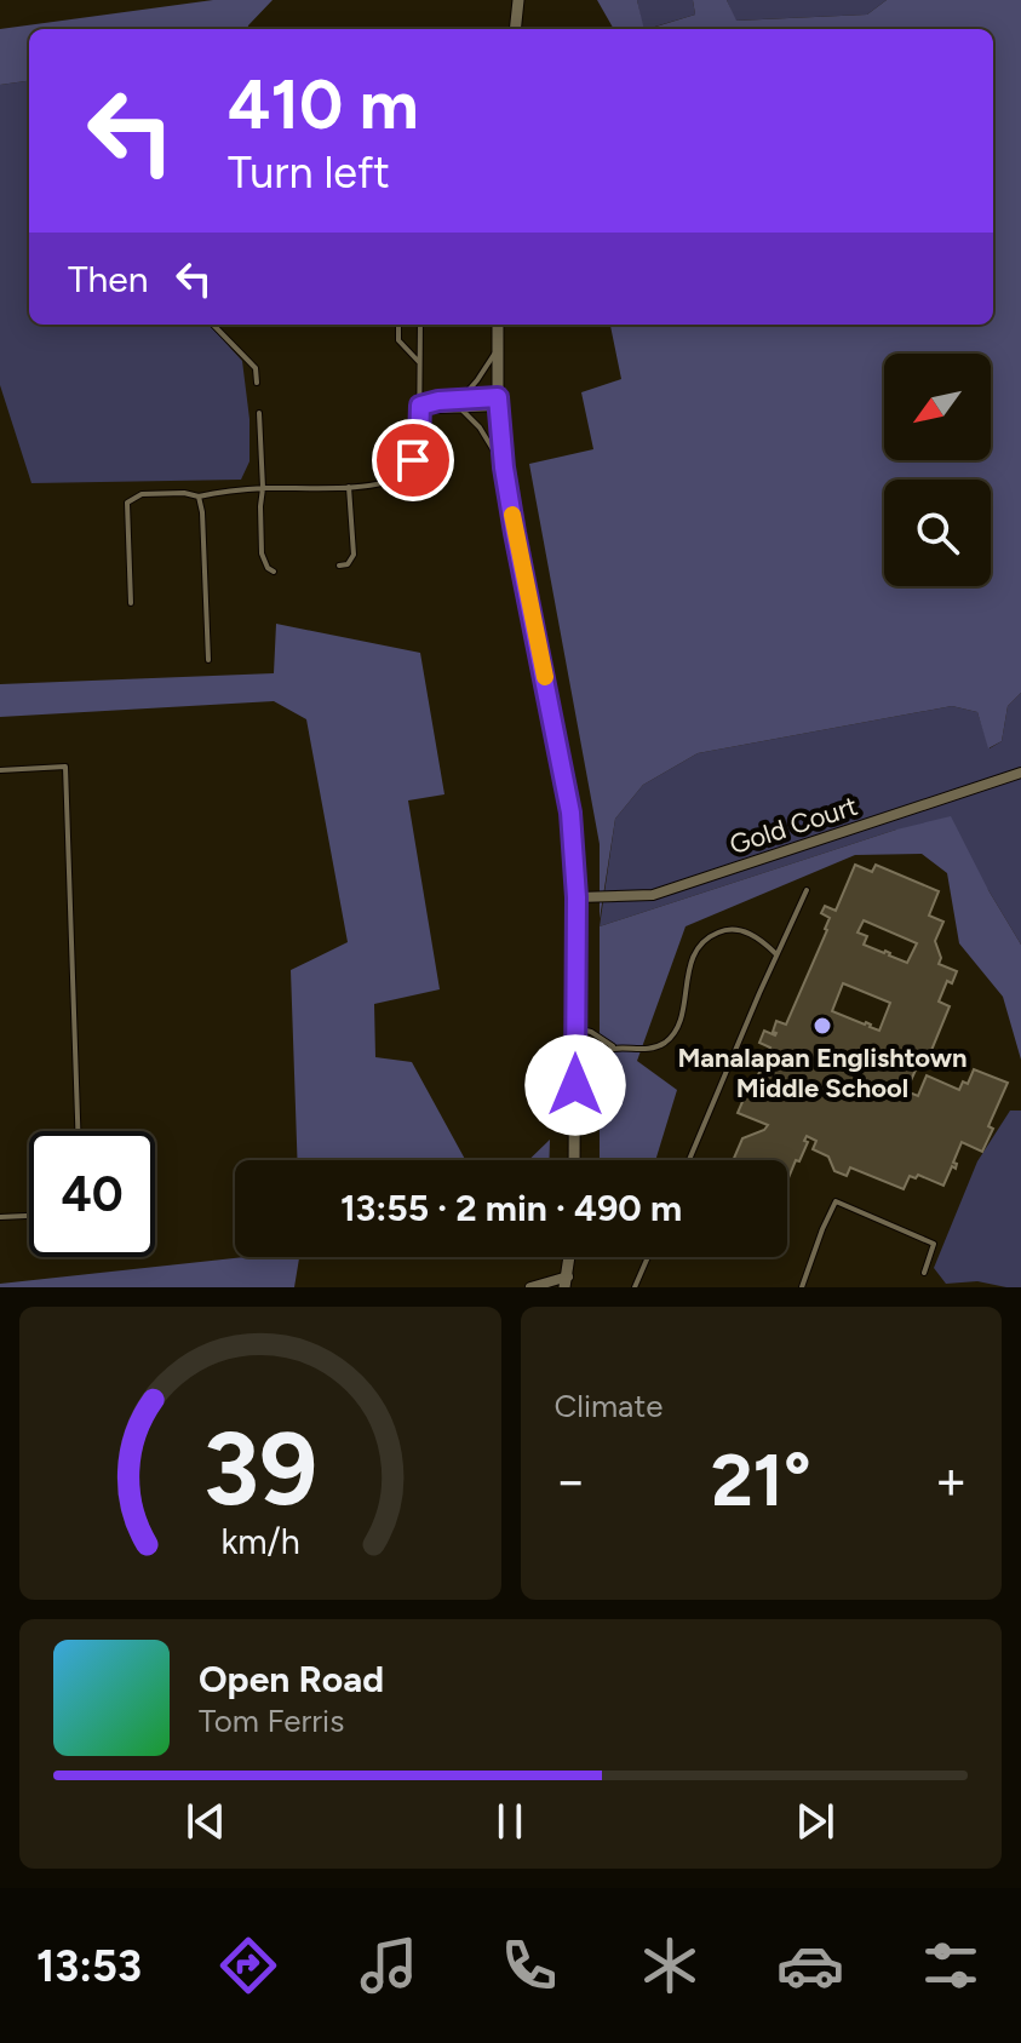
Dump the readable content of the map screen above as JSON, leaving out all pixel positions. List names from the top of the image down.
{
  "streets": {
    "street": ["Gold Court"]
  },
  "places": ["Manalapan Englishtown Middle School"],
  "north": "bottom left",
  "page": {
    "turn": ["410 m", "Turn left"],
    "then": "Then",
    "limit": "40",
    "trip": "13:55 · 2 min · 490 m",
    "tile": "Climate",
    "heat": ["−", "21°", "+"],
    "song": ["Open Road", "Tom Ferris"],
    "tabs": "13:53",
    "gauge": ["39", "km/h"]
  }
}
